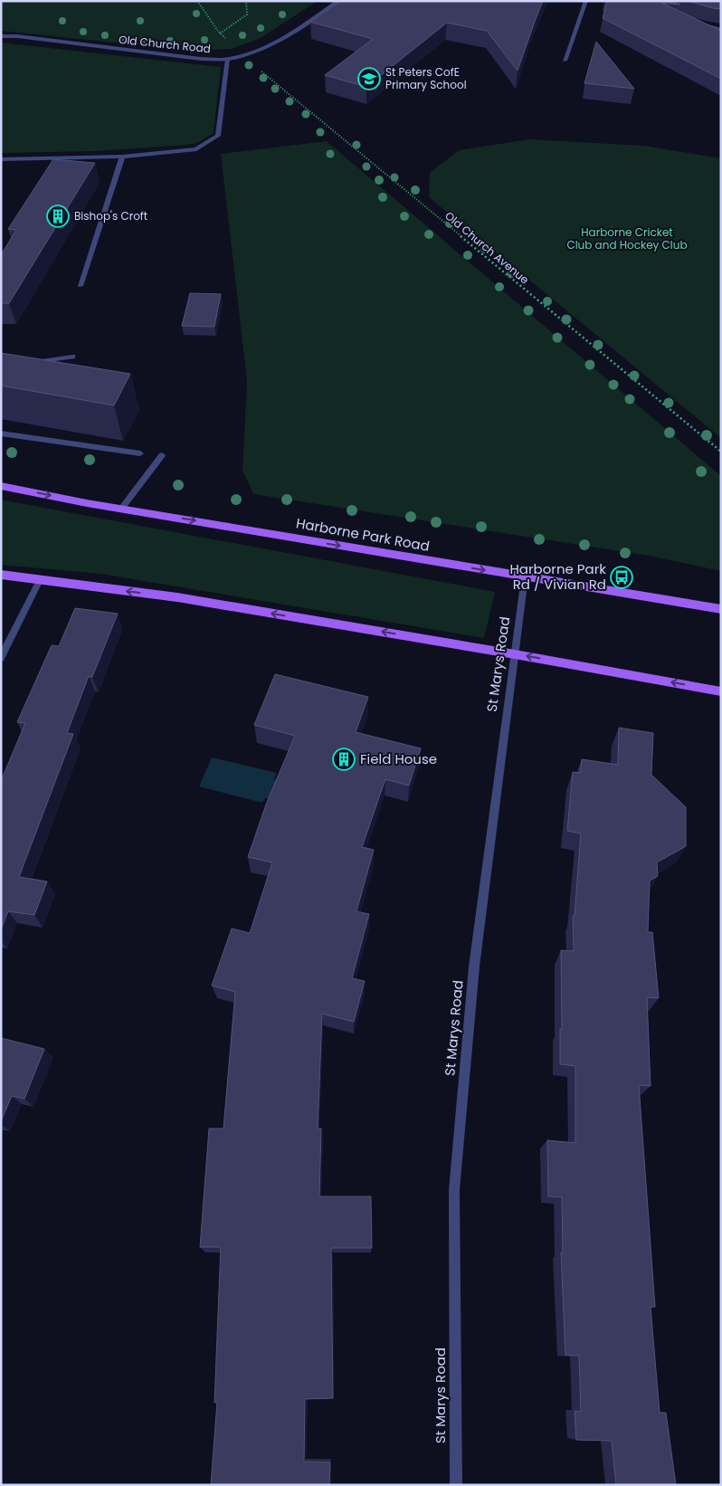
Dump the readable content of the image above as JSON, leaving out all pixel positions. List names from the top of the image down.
{
  "streets": {
    "main road": ["Harborne Park Road"],
    "street": ["Old Church Road", "St Marys Road"],
    "path": ["Old Church Avenue"]
  },
  "crossings": [
    ["Old Church Road", "Old Church Avenue"],
    ["Harborne Park Road", "St Marys Road"]
  ],
  "parks": ["Harborne Cricket Club and Hockey Club"],
  "places": {
    "school or university": ["St Peters CofE Primary School"],
    "building": ["Bishop's Croft", "Field House"],
    "bus stop": ["Harborne Park Rd / Vivian Rd"]
  }
}
